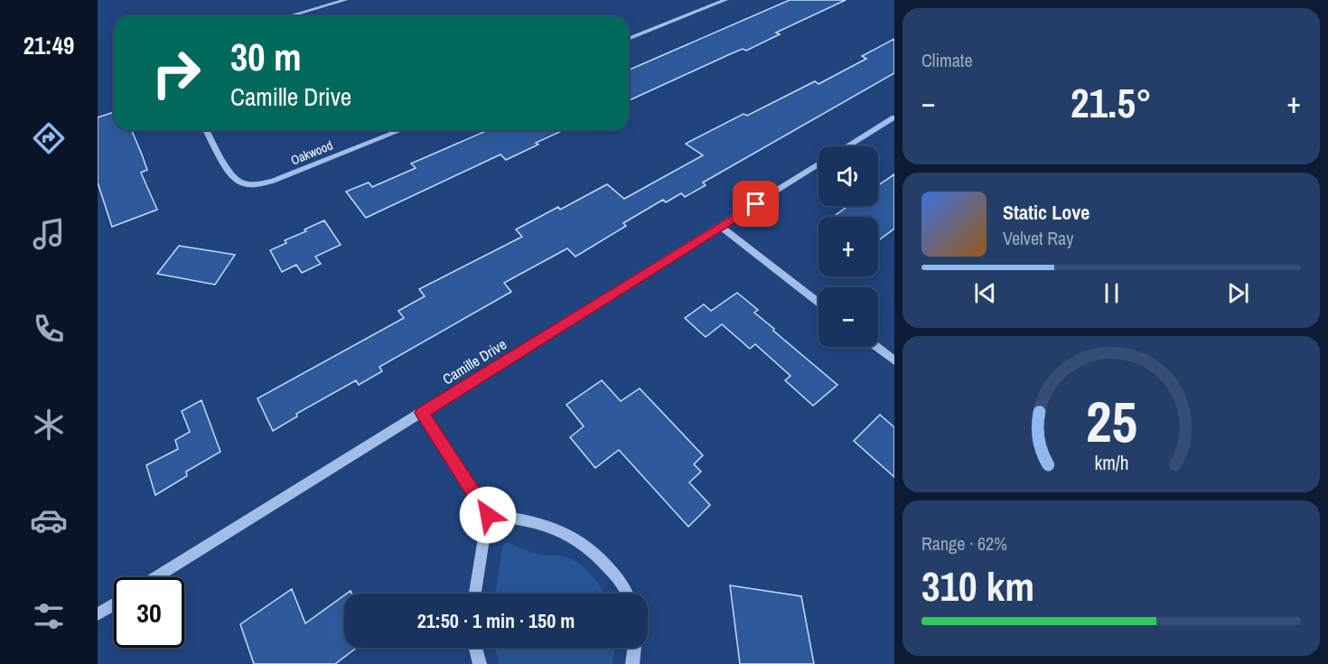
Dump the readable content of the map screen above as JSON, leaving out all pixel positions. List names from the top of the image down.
{
  "streets": {
    "street": ["Oakwood", "Camille Drive"]
  },
  "page": {
    "tabs": "21:49",
    "tile": [
      "Climate",
      ["Range · 62%", "310 km"]
    ],
    "turn": ["30 m", "Camille Drive"],
    "heat": ["−", "21.5°", "+"],
    "map_buttons": ["+", "−"],
    "song": ["Static Love", "Velvet Ray"],
    "limit": "30",
    "trip": "21:50 · 1 min · 150 m",
    "gauge": ["25", "km/h"]
  }
}
